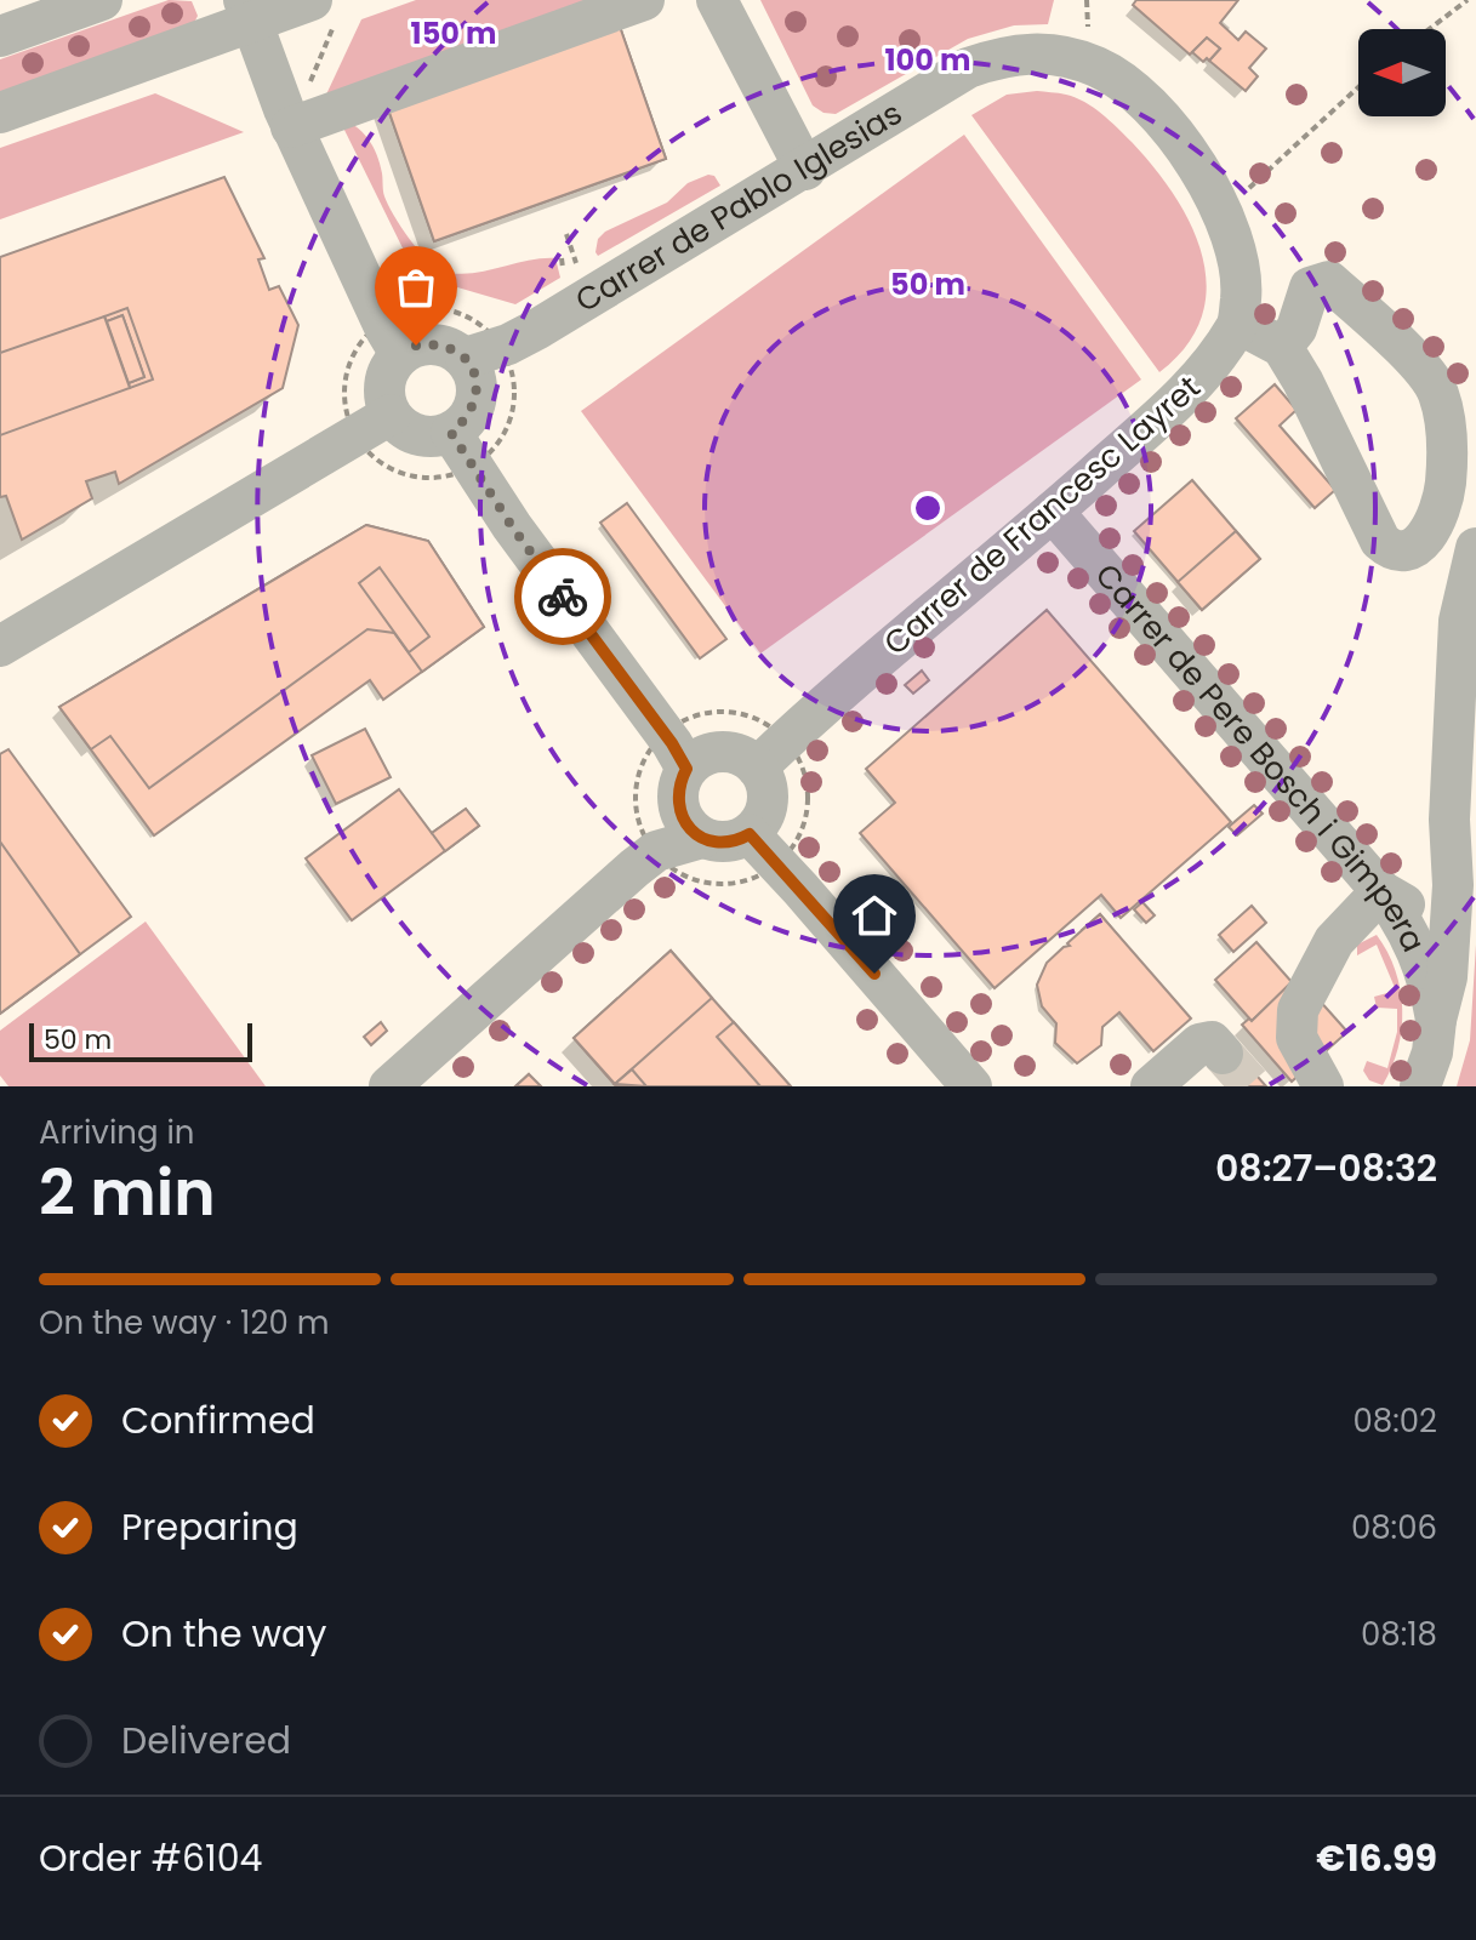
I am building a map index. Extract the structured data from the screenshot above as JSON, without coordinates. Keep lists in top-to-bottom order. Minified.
{"streets":{"street":["Carrer de Pablo Iglesias","Carrer de Francesc Layret","Carrer de Pere Bosch i Gimpera"]},"crossings":[["Carrer de Pablo Iglesias","Carrer de Francesc Layret"],["Carrer de Francesc Layret","Carrer de Pere Bosch i Gimpera"]],"scale_bar":"50 m","north":"left","page":{"scale":"50 m","heading":["2 min","Arriving in","08:27–08:32"],"panel":["Order #6104","€16.99"],"bar":"On the way · 120 m","list":[["Confirmed","08:02"],["Preparing","08:06"],["On the way","08:18"],"Delivered"]},"rings":["150 m","100 m","50 m"]}
